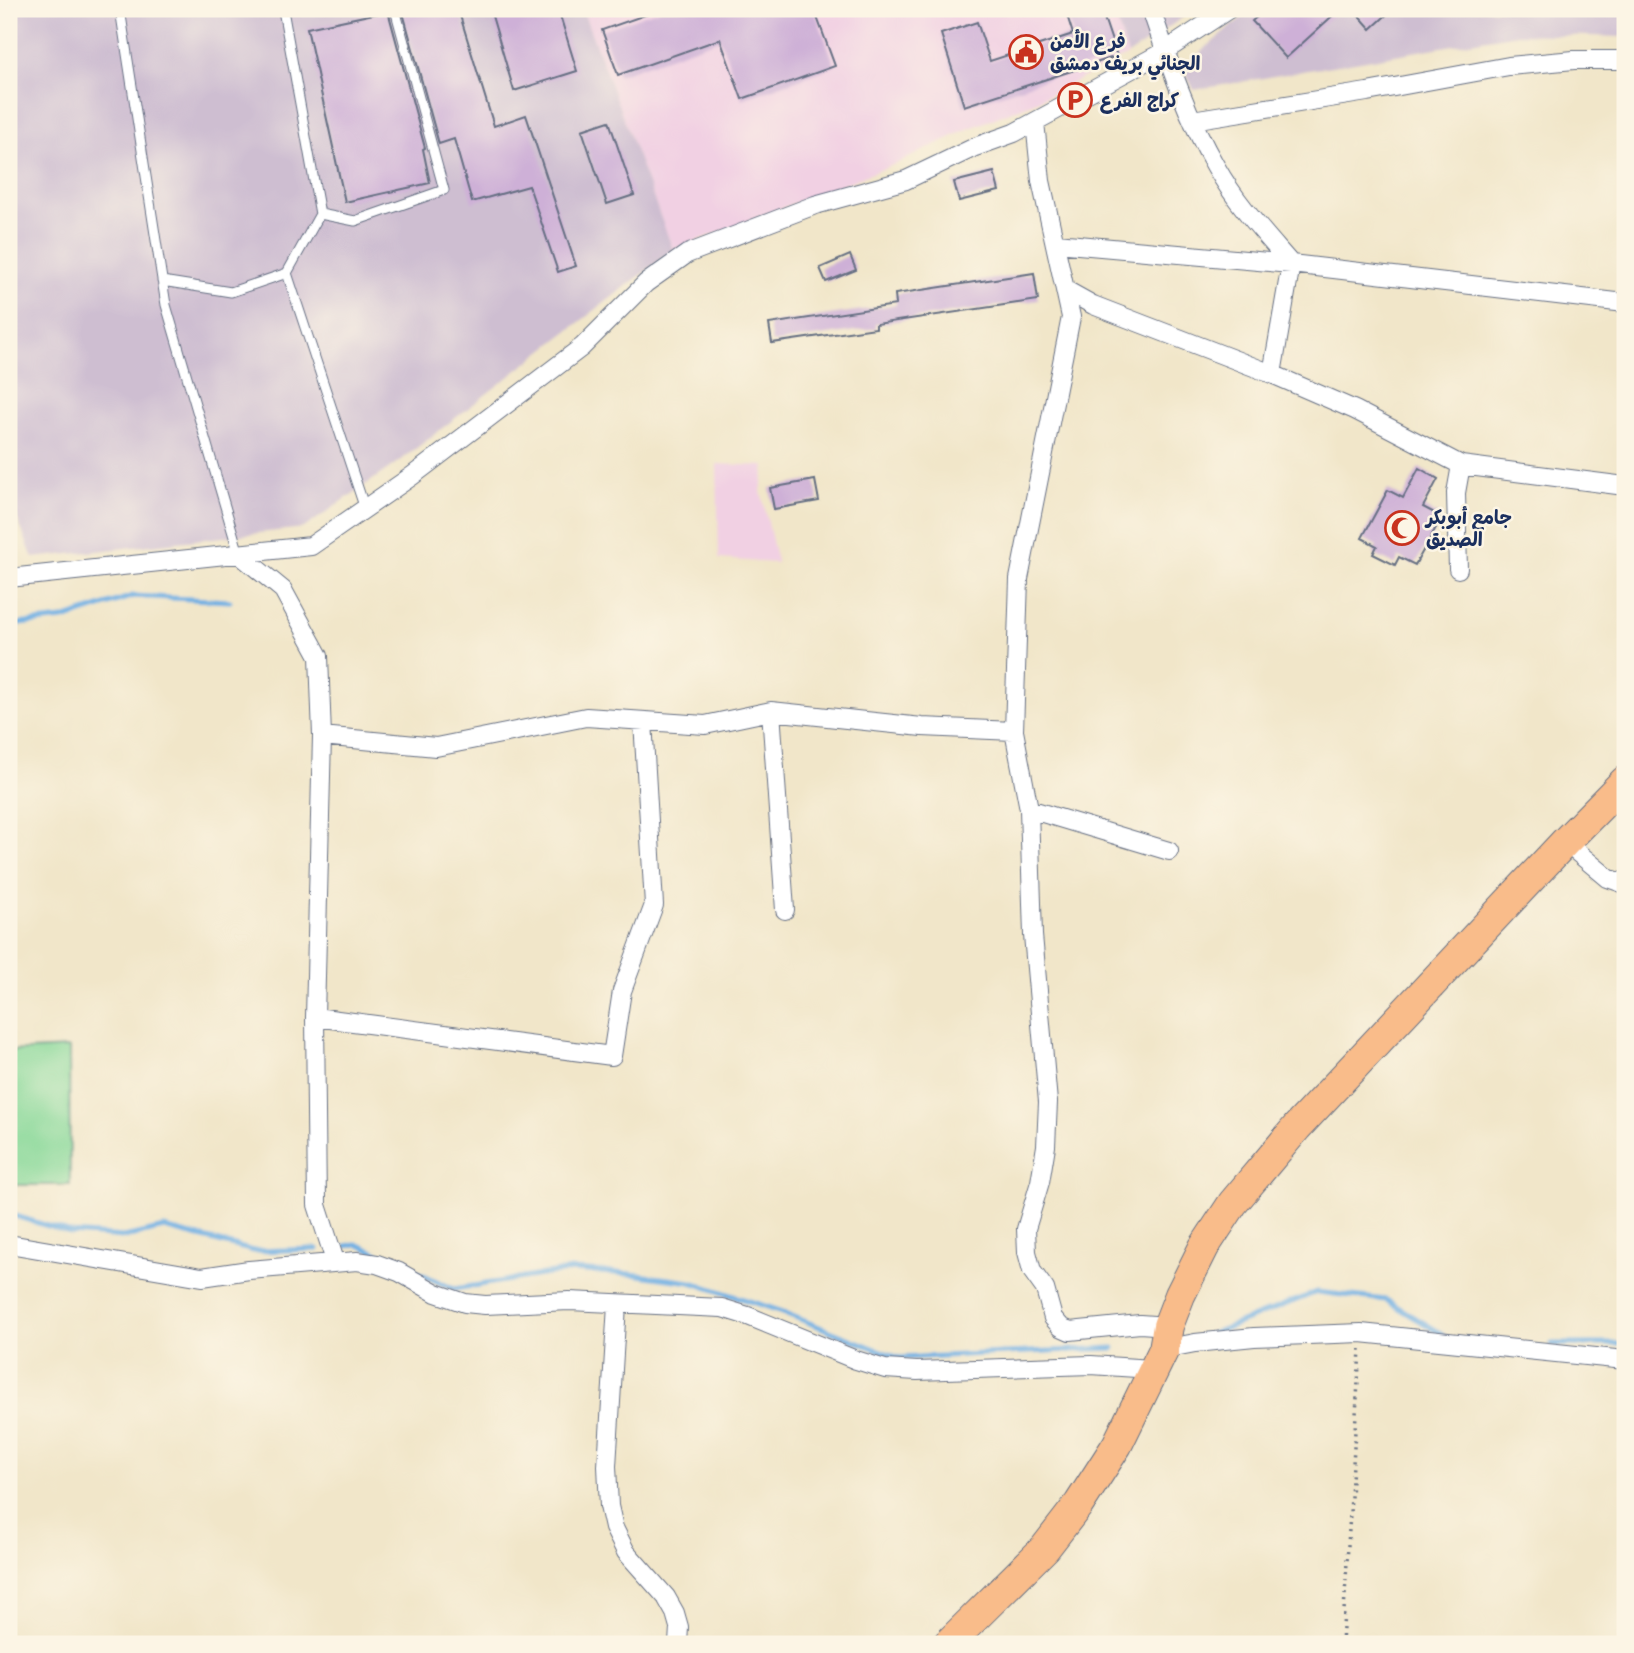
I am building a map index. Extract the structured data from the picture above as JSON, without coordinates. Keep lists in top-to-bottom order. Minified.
{"places":{"public building":["فرع الأمن الجنائي بريف دمشق"],"parking":["كراج الفرع"],"mosque":["جامع أبوبكر الصديق"]}}
